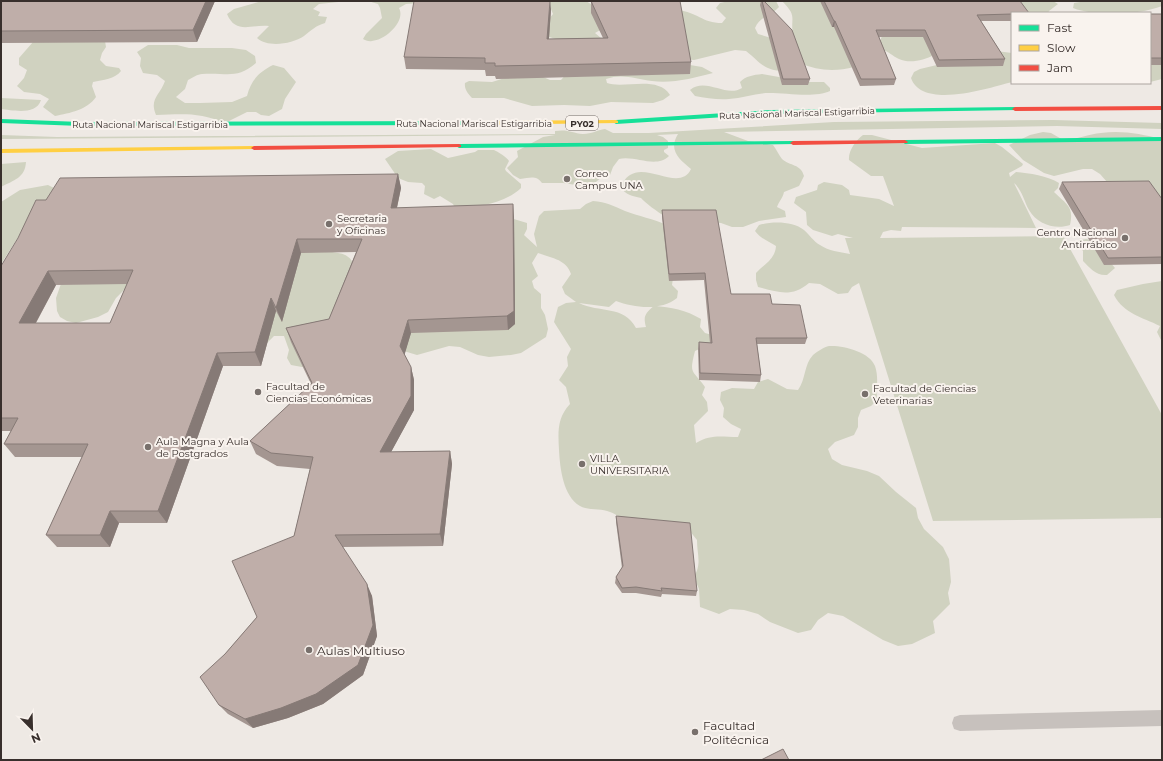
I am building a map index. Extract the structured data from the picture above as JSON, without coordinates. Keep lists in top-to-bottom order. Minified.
{"streets":{"highway":["Ruta Nacional Mariscal Estigarribia","PY02"]},"places":["Correo Campus UNA","Secretaria y Oficinas","Centro Nacional Antirrábico","Facultad de Ciencias Económicas","Facultad de Ciencias Veterinarias","Aula Magna y Aula de Postgrados","VILLA UNIVERSITARIA","Aulas Multiuso","Facultad Politécnica"],"legend":["Fast","Slow","Jam"],"north":"bottom right"}
